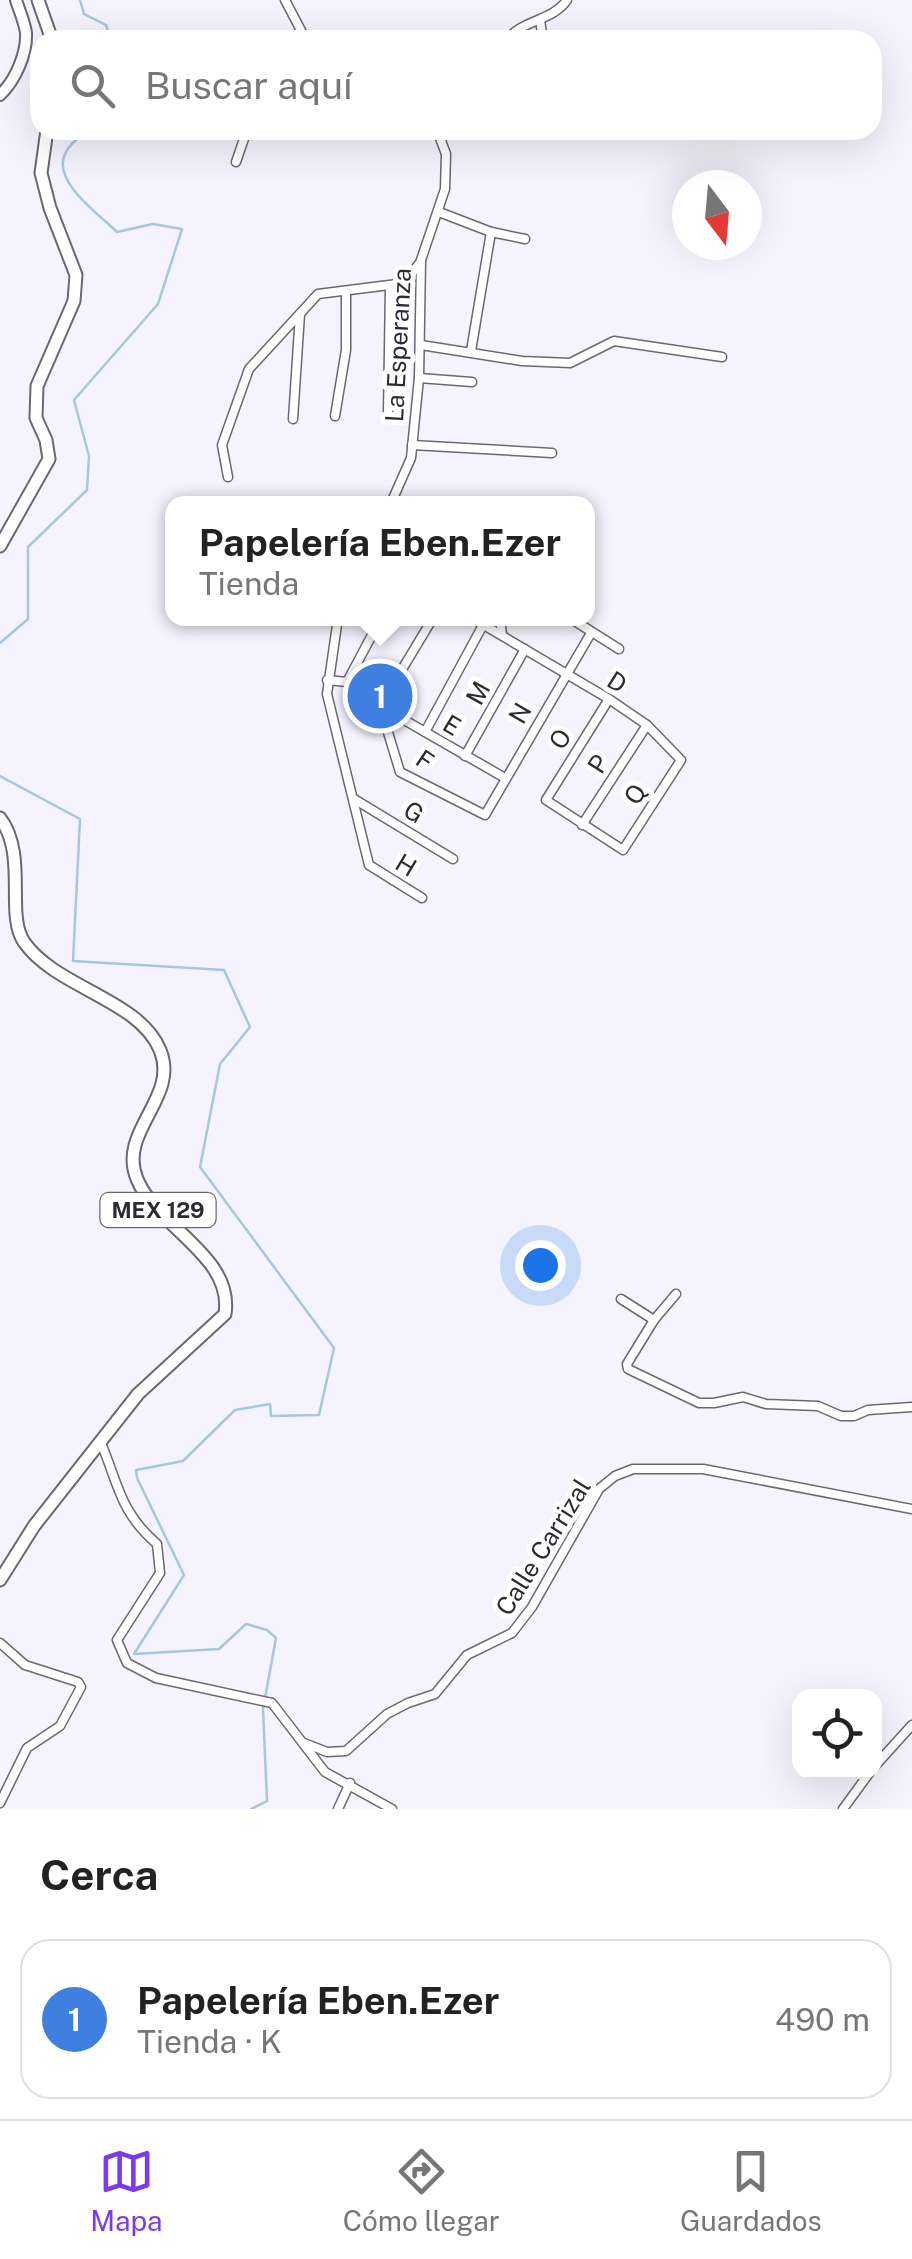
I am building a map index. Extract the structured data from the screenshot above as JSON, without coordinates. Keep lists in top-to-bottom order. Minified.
{"streets":{"main road":["MEX 129"],"street":["La Esperanza","D","M","N","E","O","F","P","Q","G","H","Calle Carrizal"]},"crossings":[["D","M"],["D","N"],["D","O"],["D","P"],["D","Q"],["M","E"],["N","E"],["N","F"],["E","F"],["O","P"],["O","Q"],["P","Q"],["G","H"]],"north":"bottom","page":{"search":"Buscar aquí","popup":["Papelería Eben.Ezer","Tienda"],"pins":"1","heading":"Cerca","list":[{"mark":"1","name":"Papelería Eben.Ezer","note":"Tienda · K","value":"490 m"}],"nav":["Mapa","Cómo llegar","Guardados"]}}
